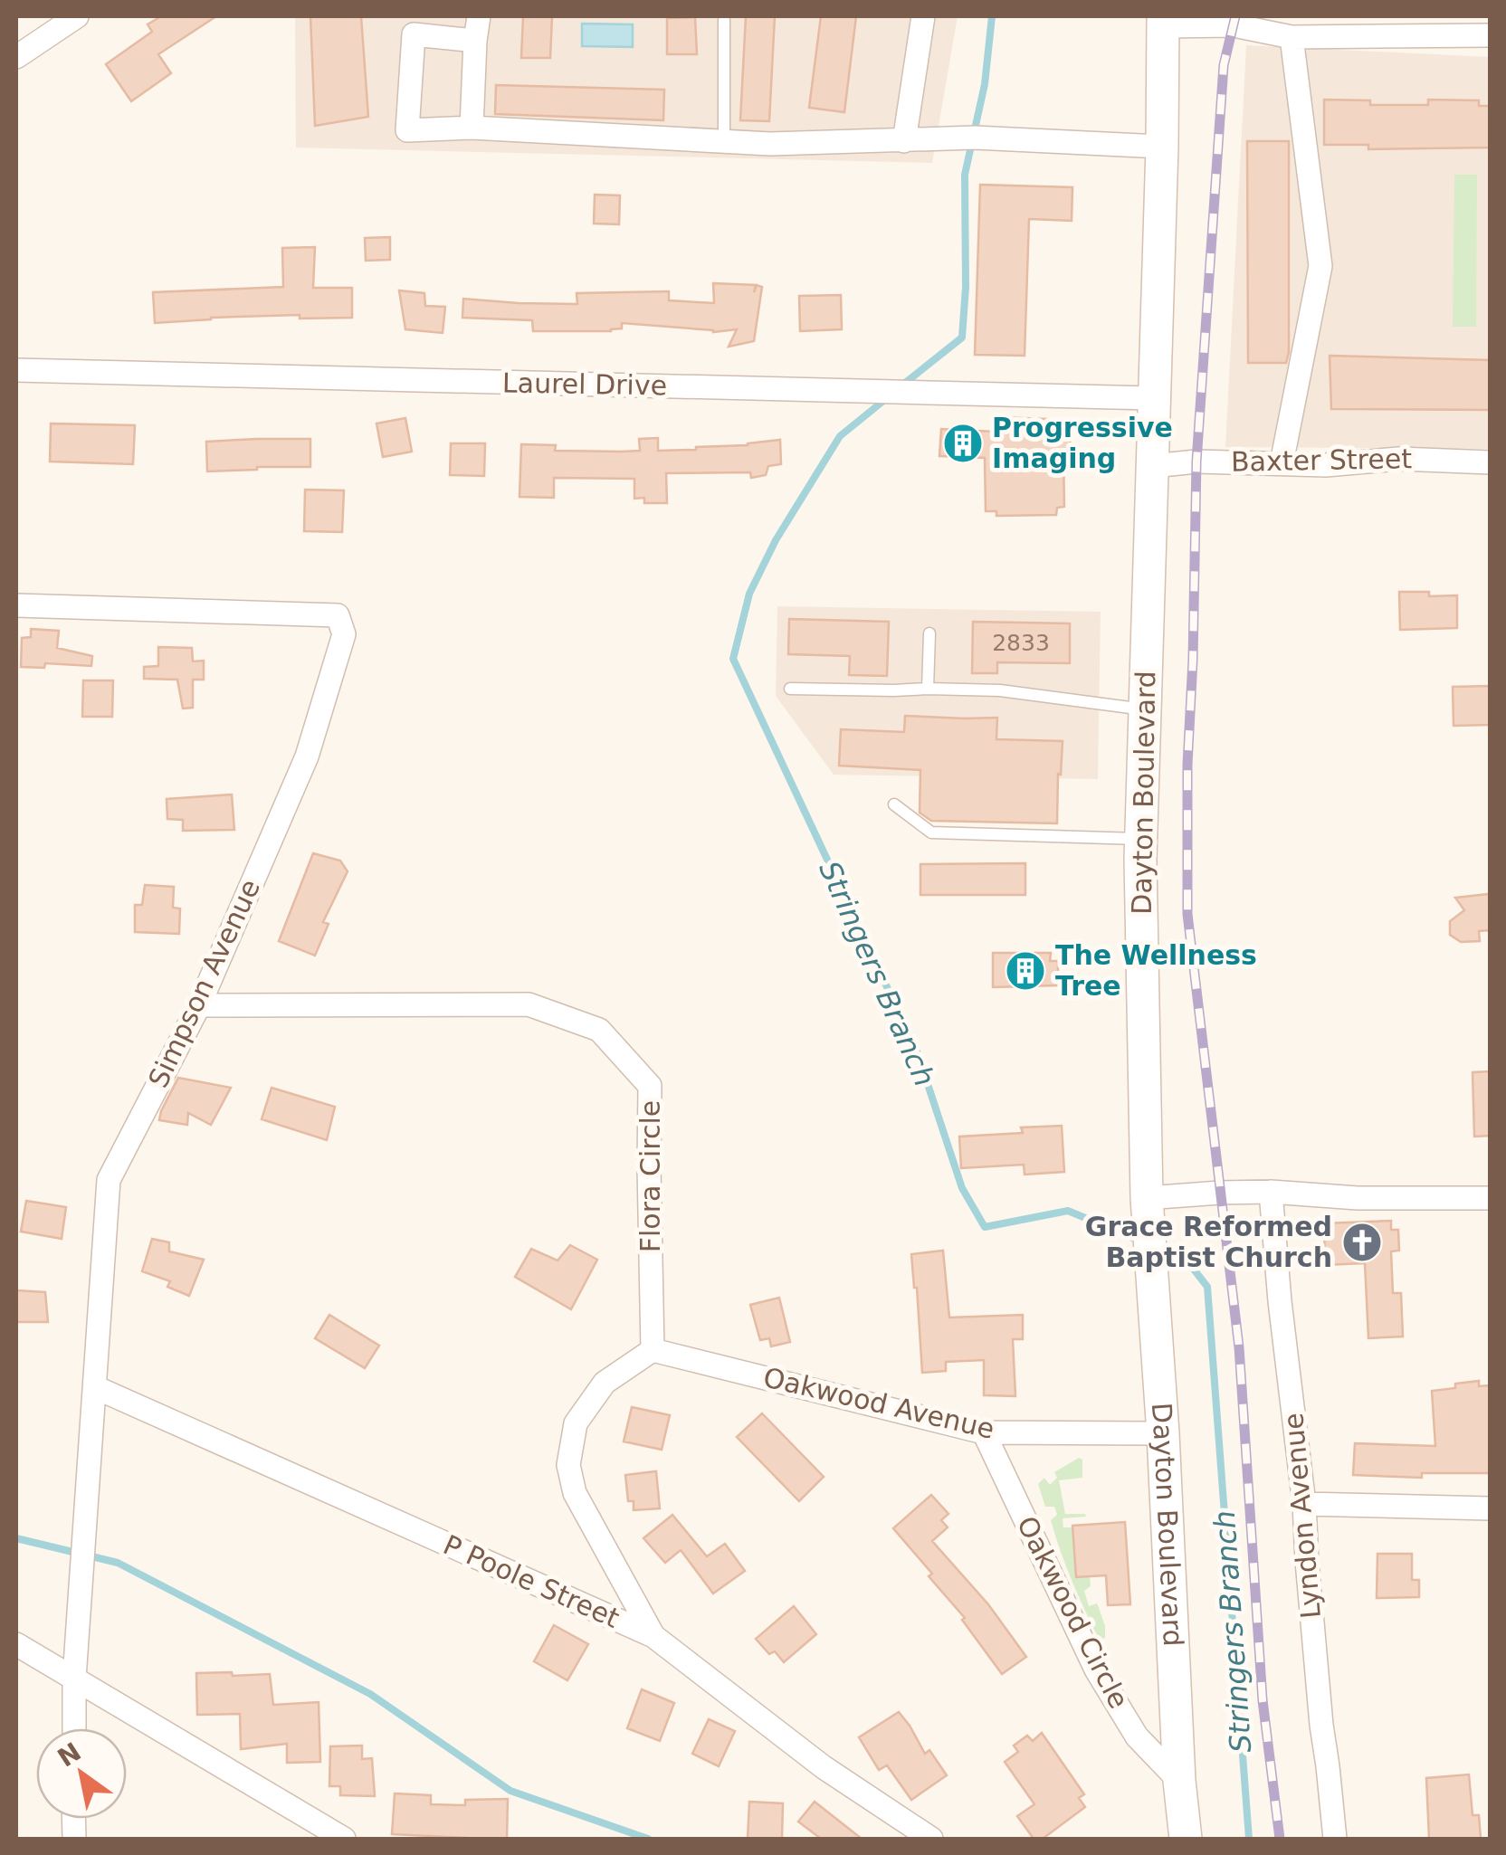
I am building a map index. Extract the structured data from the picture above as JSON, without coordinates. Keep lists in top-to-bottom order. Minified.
{"streets":{"main road":["Dayton Boulevard"],"street":["Laurel Drive","Baxter Street","Simpson Avenue","Flora Circle","Oakwood Avenue","Lyndon Avenue","P Poole Street","Oakwood Circle"]},"crossings":[["Laurel Drive","Dayton Boulevard"],["Baxter Street","Dayton Boulevard"],["Dayton Boulevard","Oakwood Avenue"],["Dayton Boulevard","Oakwood Circle"],["Simpson Avenue","Flora Circle"],["Simpson Avenue","P Poole Street"],["Flora Circle","Oakwood Avenue"],["Oakwood Avenue","Oakwood Circle"]],"water":["Stringers Branch"],"places":{"building":["Progressive Imaging","The Wellness Tree"],"church":["Grace Reformed Baptist Church"]},"house_numbers":["2833"],"north":"top left"}
